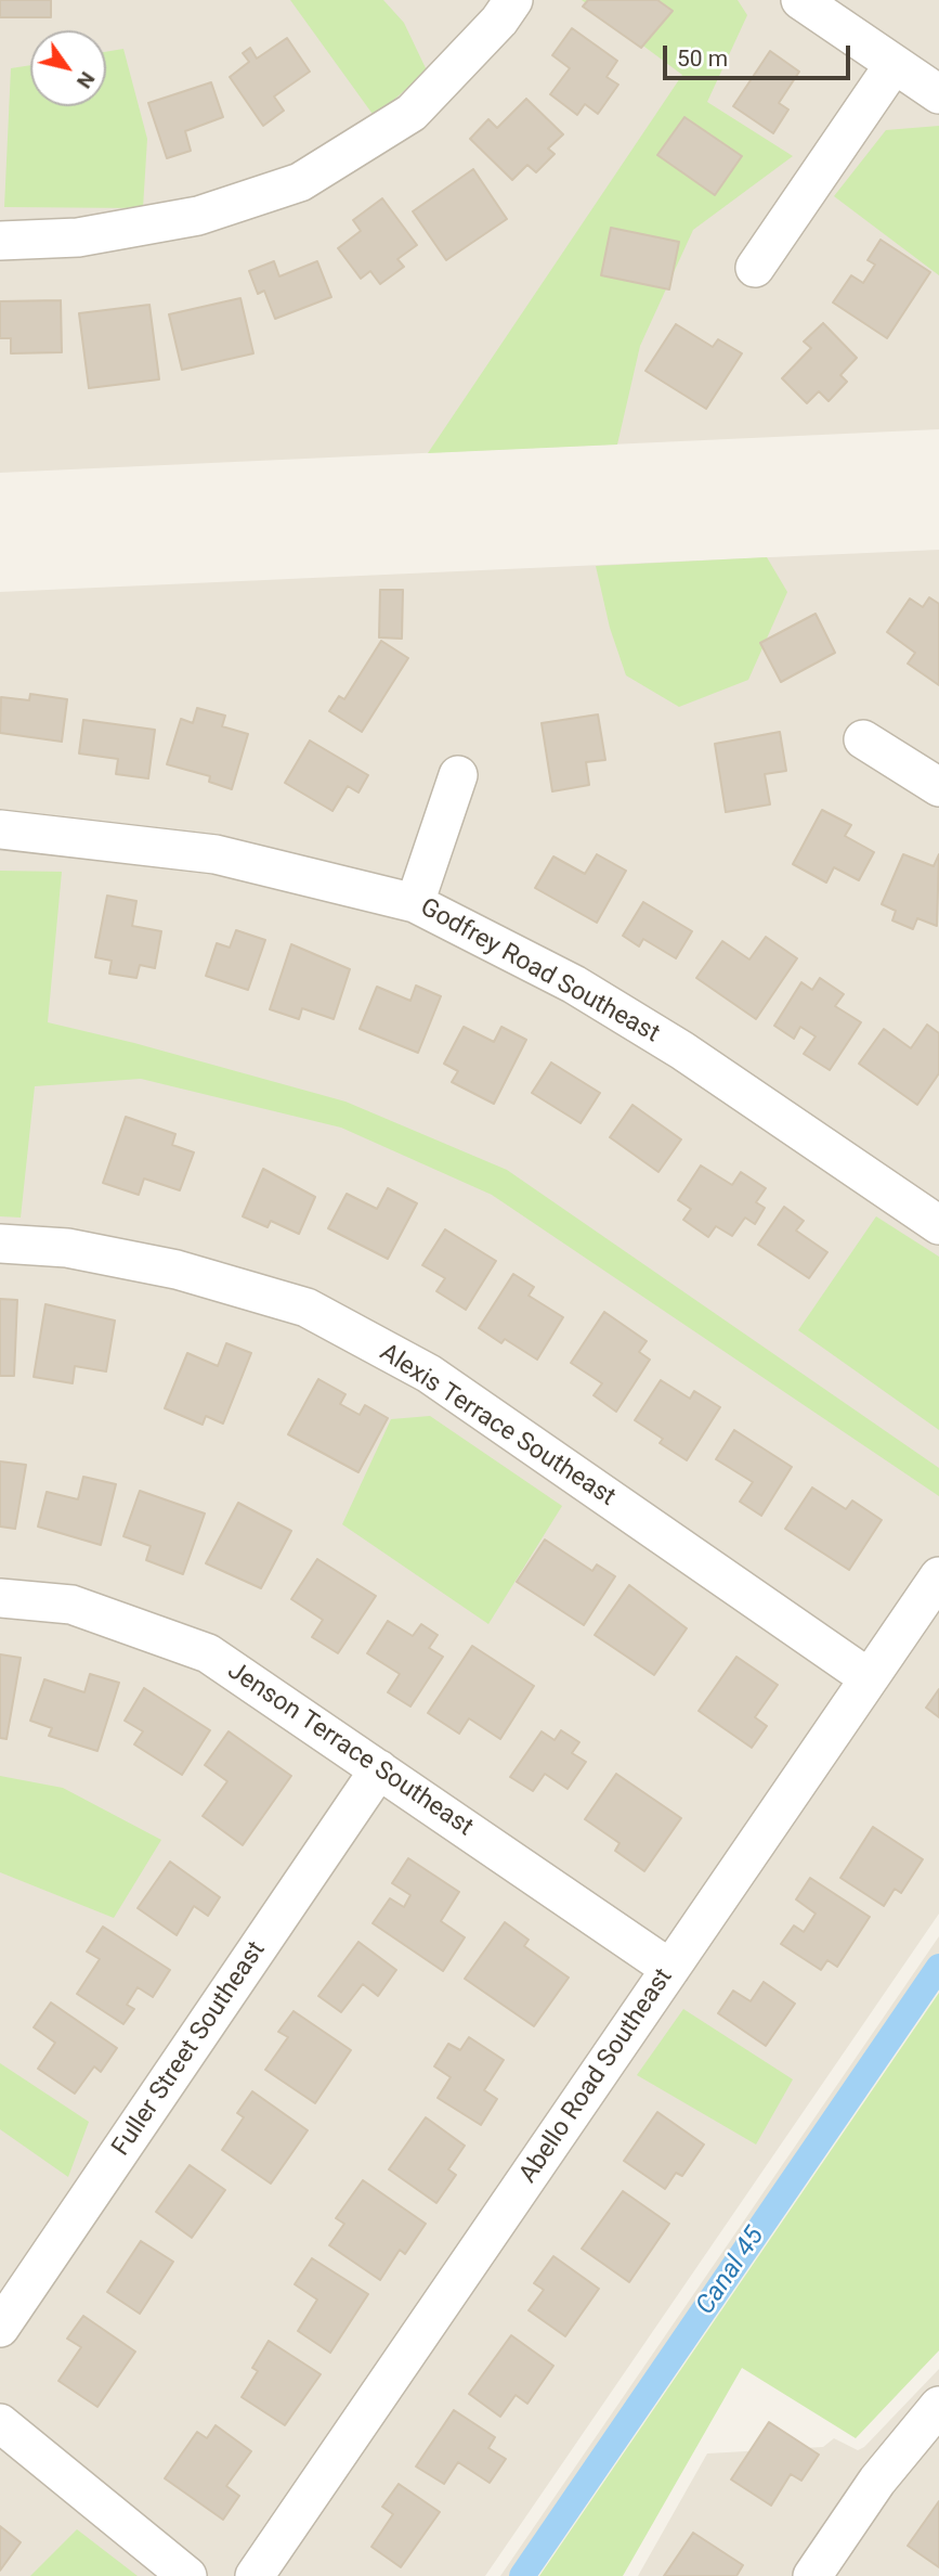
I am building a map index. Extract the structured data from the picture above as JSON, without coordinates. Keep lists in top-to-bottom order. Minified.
{"streets":{"street":["Godfrey Road Southeast","Alexis Terrace Southeast","Jenson Terrace Southeast","Fuller Street Southeast","Abello Road Southeast"]},"crossings":[["Alexis Terrace Southeast","Abello Road Southeast"],["Jenson Terrace Southeast","Fuller Street Southeast"],["Jenson Terrace Southeast","Abello Road Southeast"]],"water":["Canal 45"],"scale_bar":"50 m","north":"bottom right"}
